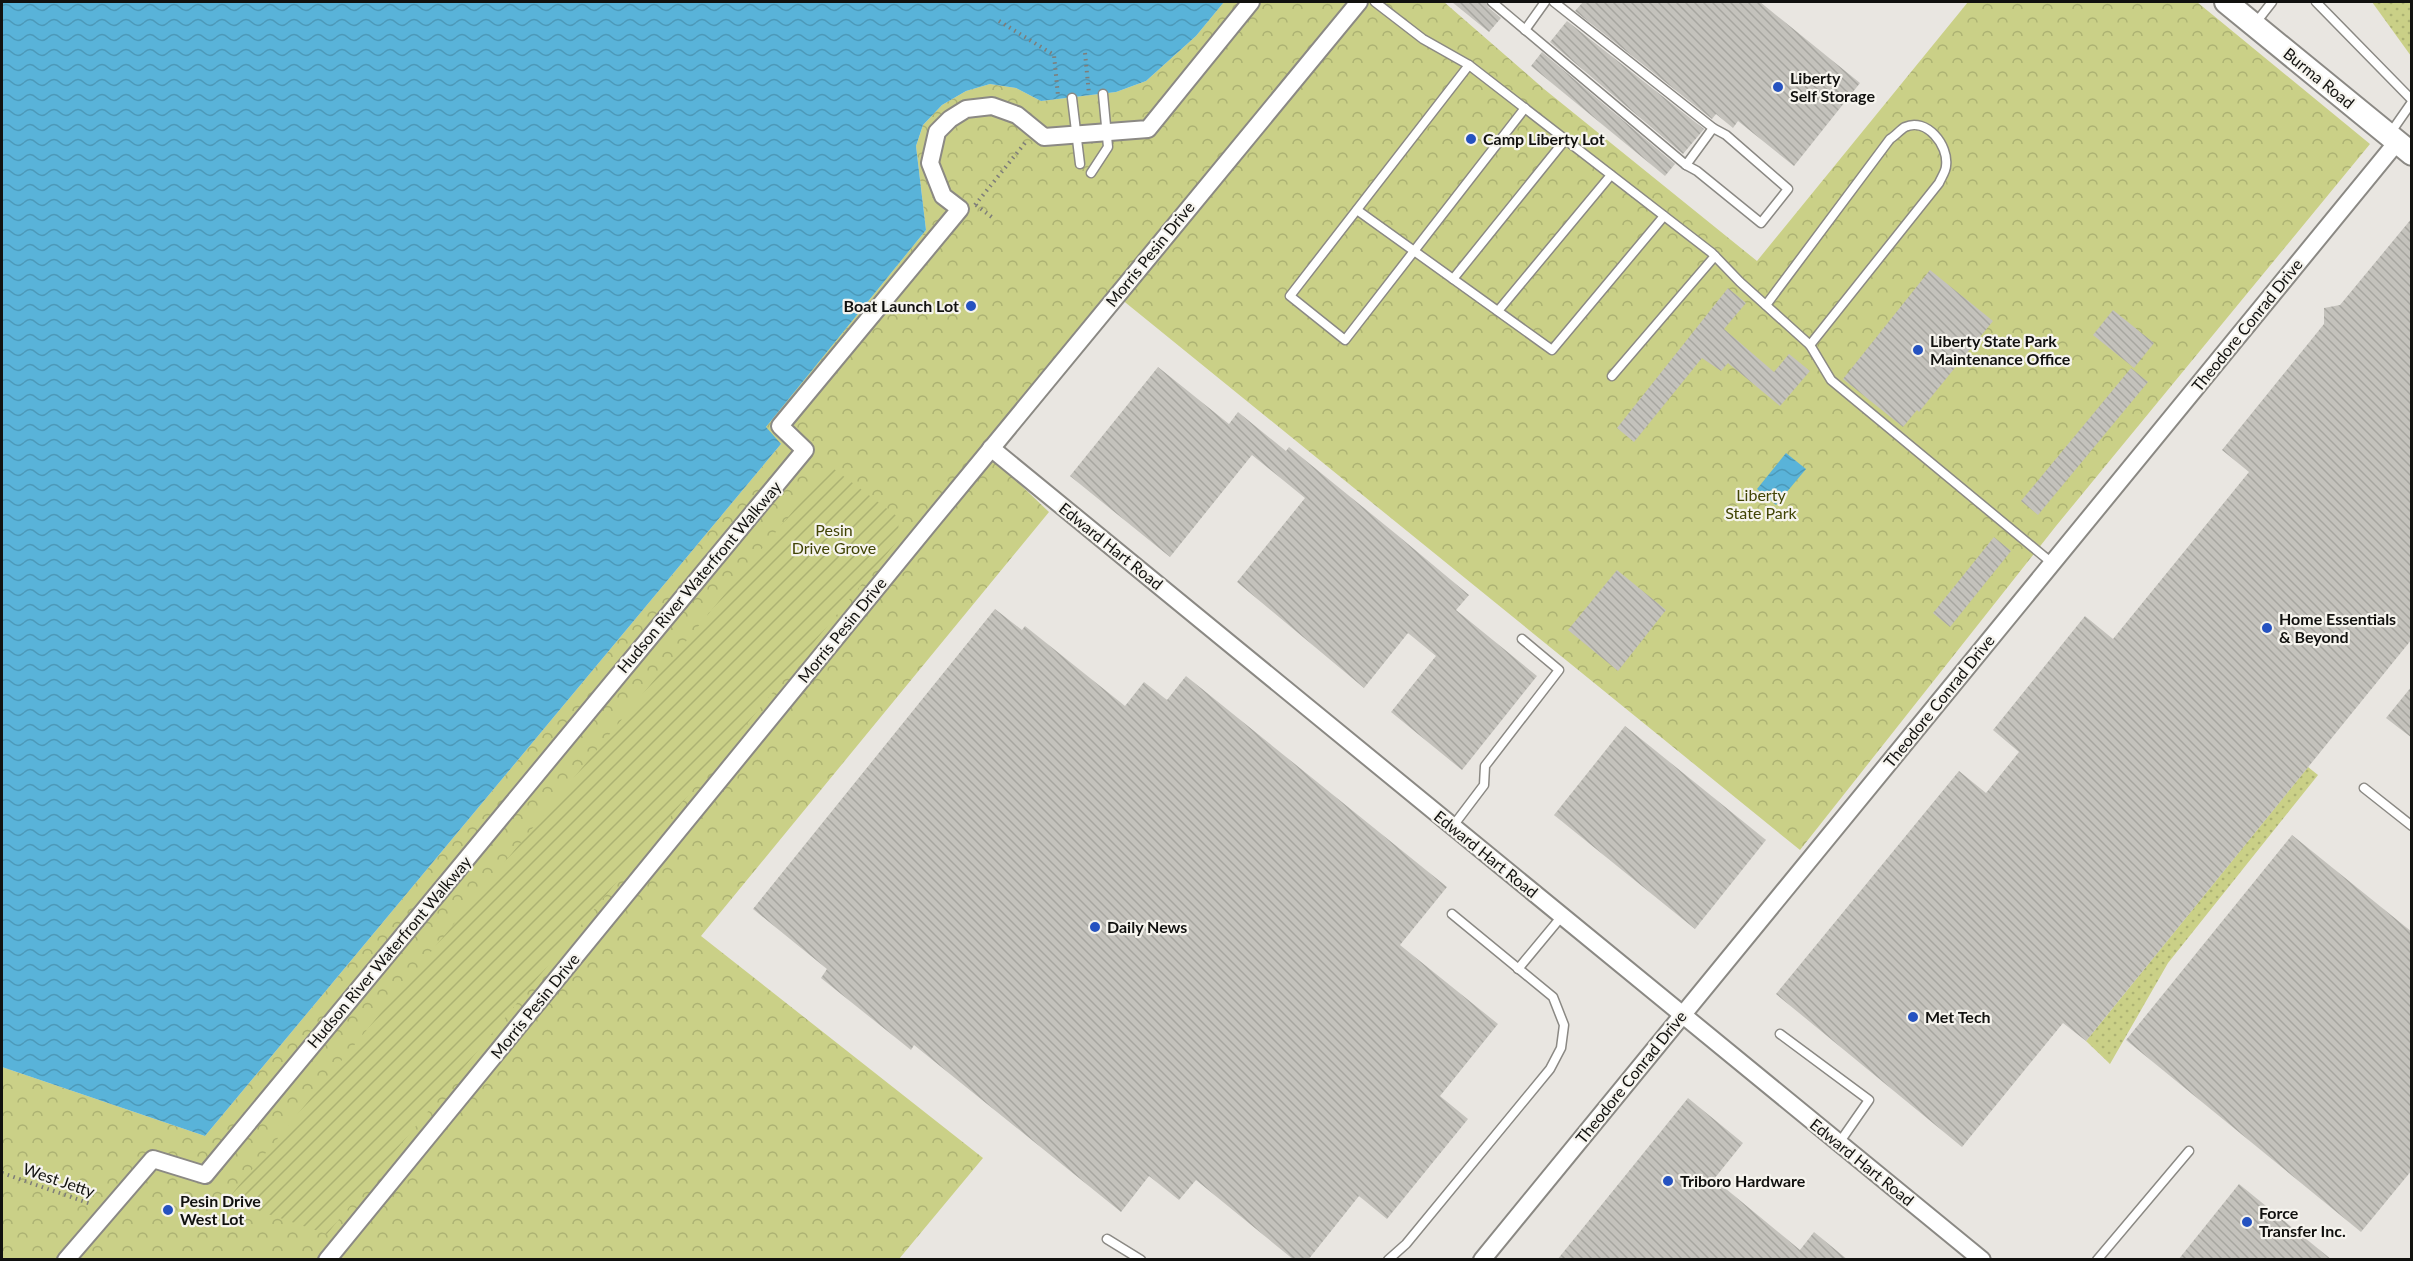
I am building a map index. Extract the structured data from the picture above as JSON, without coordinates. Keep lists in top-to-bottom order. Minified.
{"streets":{"street":["Burma Road","Morris Pesin Drive","Theodore Conrad Drive","Edward Hart Road","Hudson River Waterfront Walkway"],"path":["West Jetty"]},"crossings":[["Burma Road","Theodore Conrad Drive"],["Morris Pesin Drive","Edward Hart Road"],["Theodore Conrad Drive","Edward Hart Road"],["Hudson River Waterfront Walkway","West Jetty"]],"parks":["Liberty State Park","Pesin Drive Grove"],"places":["Liberty Self Storage","Camp Liberty Lot","Boat Launch Lot","Liberty State Park Maintenance Office","Home Essentials & Beyond","Daily News","Met Tech","Triboro Hardware","Pesin Drive West Lot","Force Transfer Inc."]}
